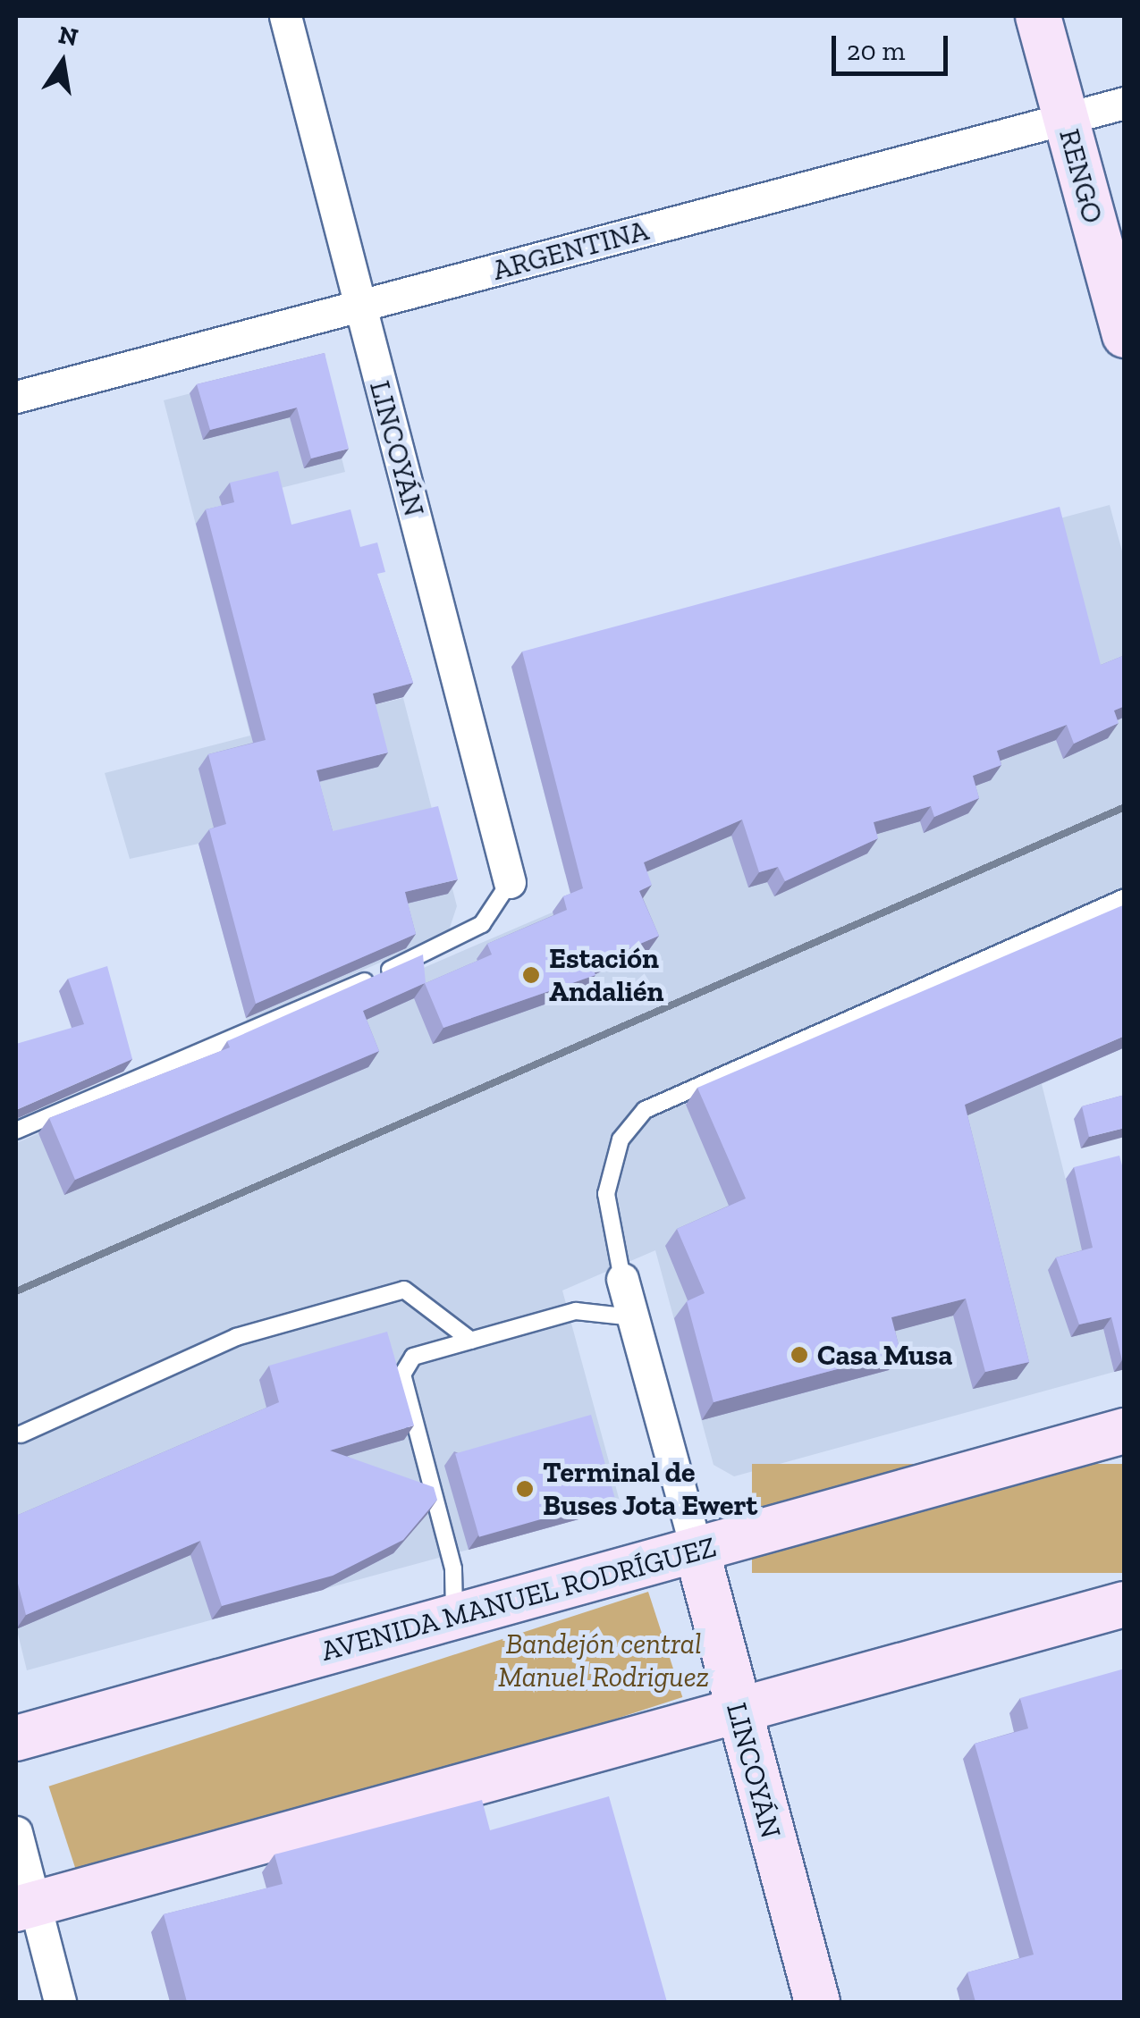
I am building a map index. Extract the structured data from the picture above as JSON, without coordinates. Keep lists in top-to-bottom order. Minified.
{"streets":{"main road":["RENGO","LINCOYÁN","AVENIDA MANUEL RODRÍGUEZ"],"street":["ARGENTINA"]},"crossings":[["RENGO","ARGENTINA"],["ARGENTINA","LINCOYÁN"],["LINCOYÁN","AVENIDA MANUEL RODRÍGUEZ"]],"parks":["Bandejón central Manuel Rodriguez"],"places":["Estación Andalién","Casa Musa","Terminal de Buses Jota Ewert"],"scale_bar":"20 m","north":"top"}
